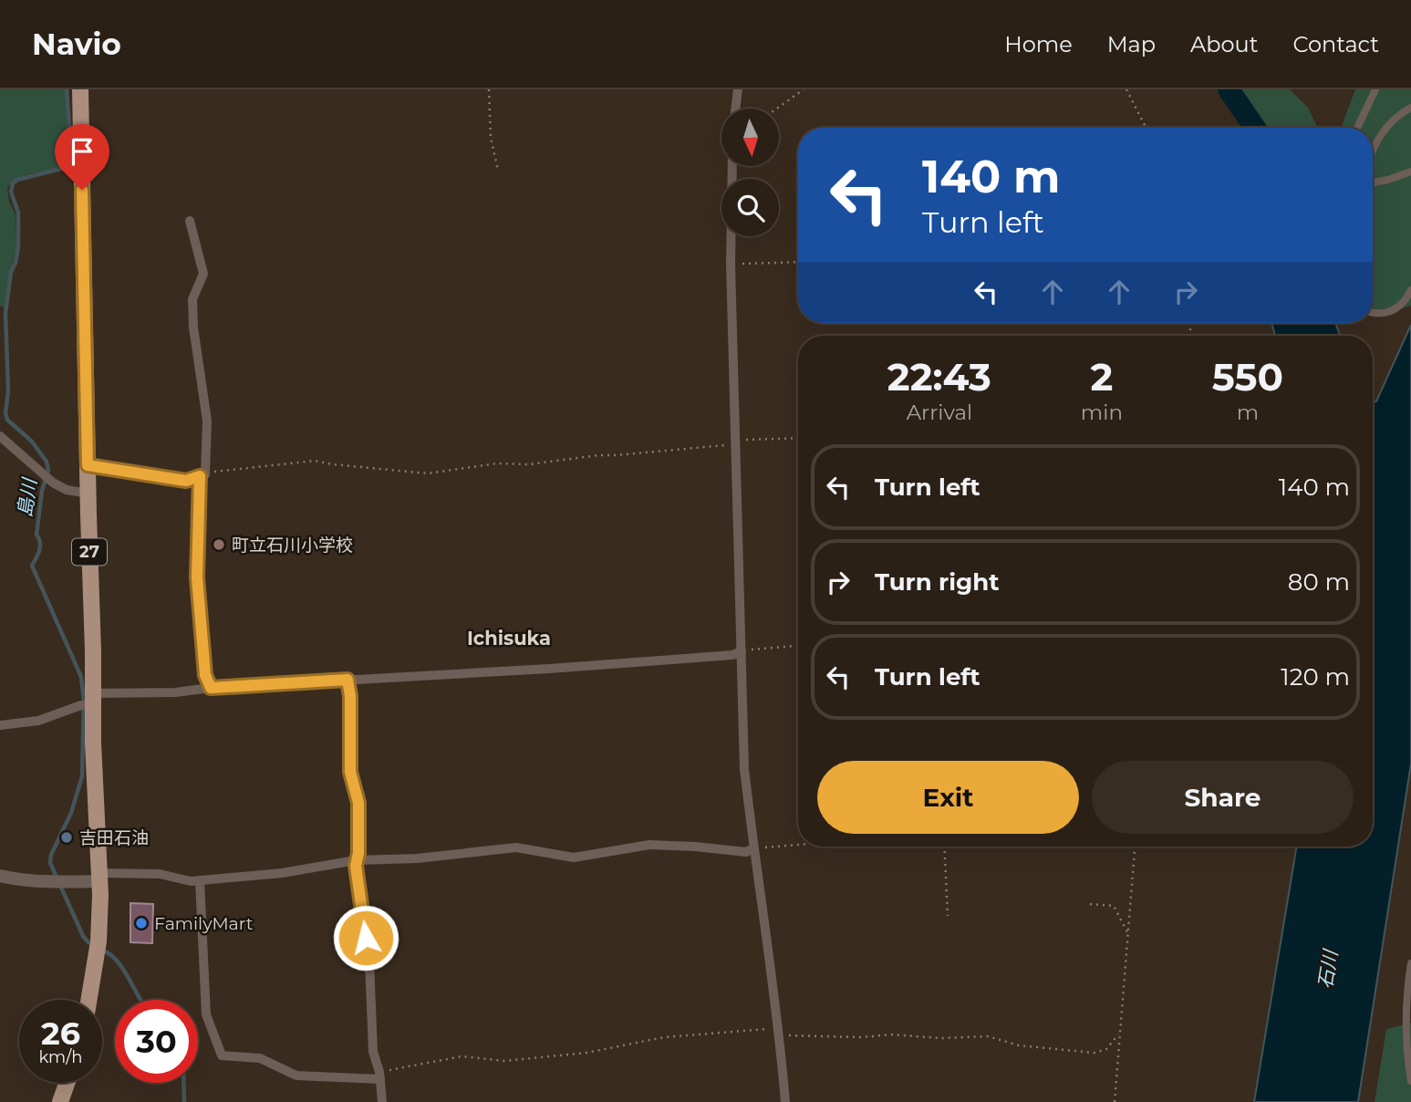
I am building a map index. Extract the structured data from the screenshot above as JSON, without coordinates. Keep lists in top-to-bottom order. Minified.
{"streets":{"main road":["27"]},"districts":["Ichisuka"],"water":["島川","石川"],"places":["町立石川小学校","吉田石油","FamilyMart"],"north":"bottom","page":{"header":"Navio","nav":["Home","Map","About","Contact"],"turn":["140 m","Turn left"],"eta":["22:43","Arrival","2","min","550","m"],"list":[{"name":"Turn left","value":"140 m"},{"name":"Turn right","value":"80 m"},{"name":"Turn left","value":"120 m"}],"buttons":["Exit","Share"],"speed":"26 km/h","limit":"30"}}
